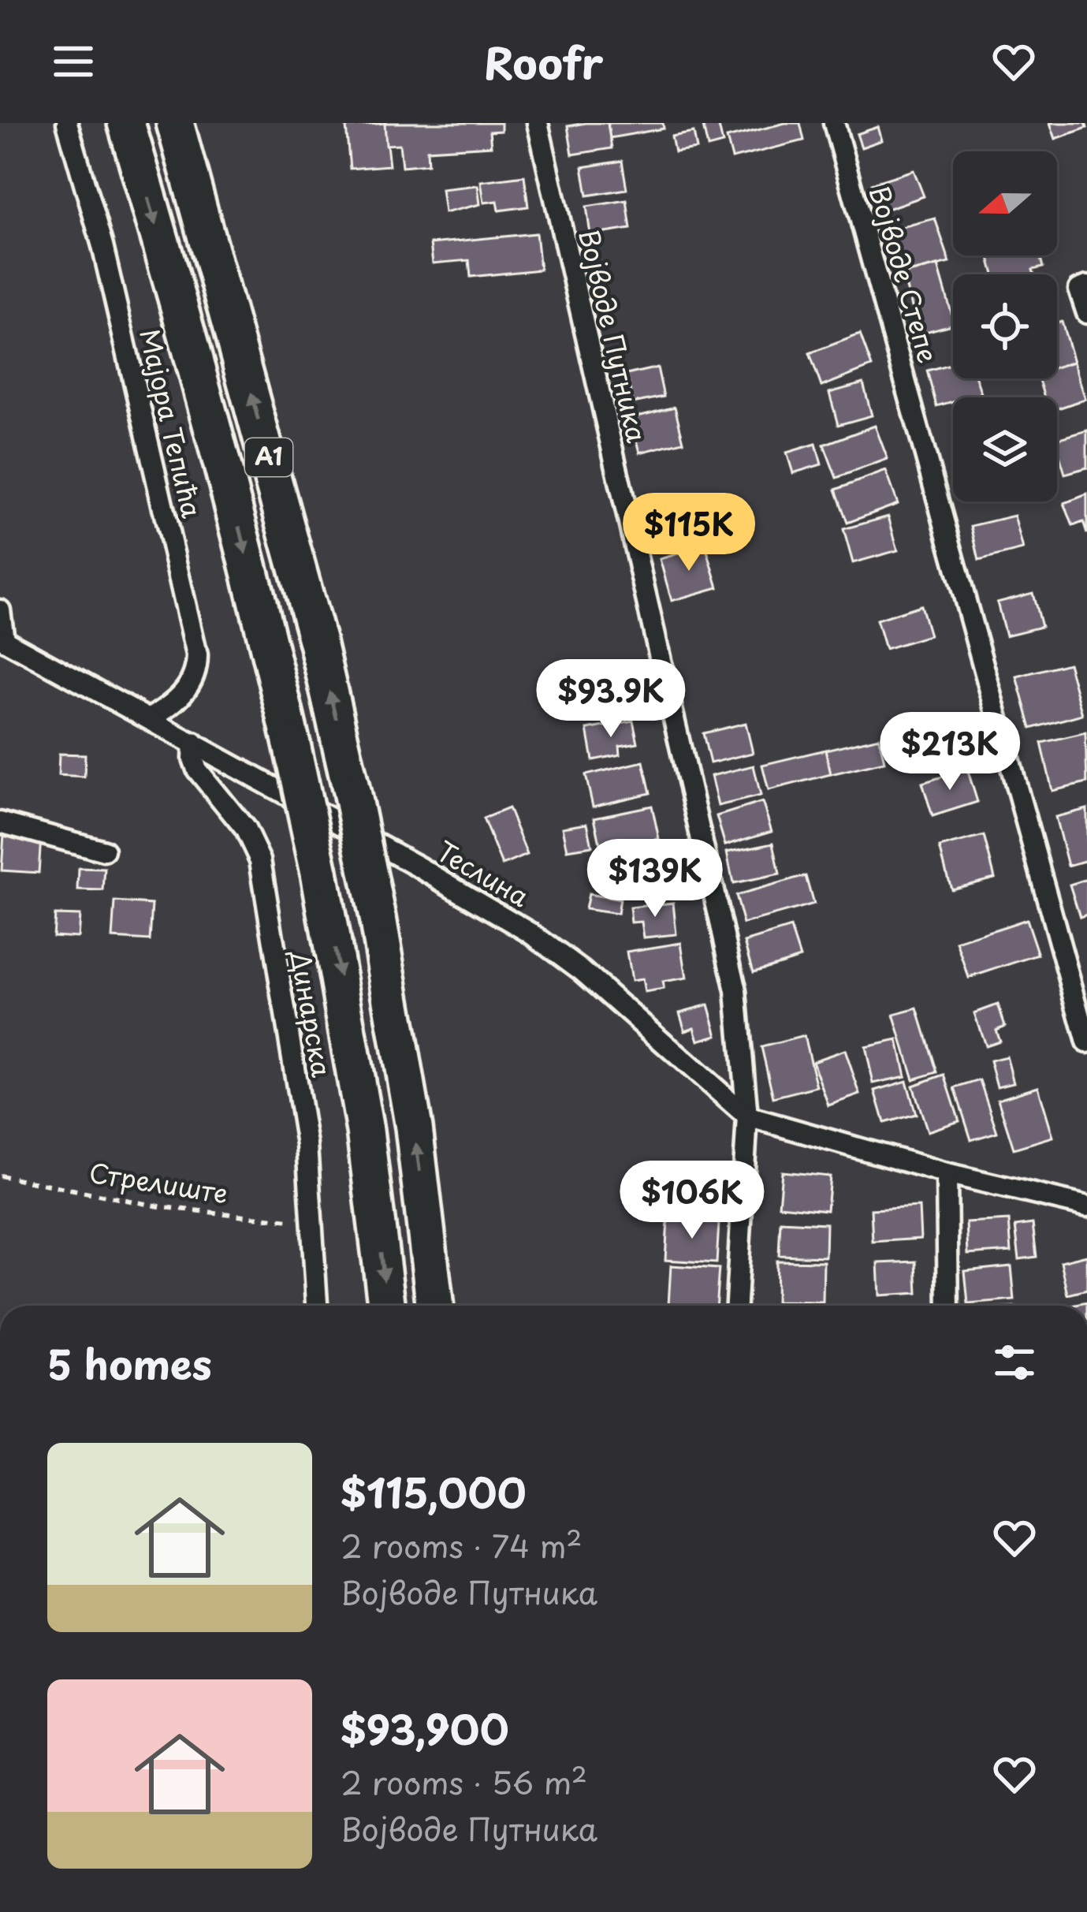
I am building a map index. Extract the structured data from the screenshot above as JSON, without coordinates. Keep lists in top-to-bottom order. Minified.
{"streets":{"highway":["A1"],"street":["Војводе Степе","Војводе Путника","Мајора Тепића","Теслина","Динарска"],"path":["Стрелиште"]},"crossings":[["Војводе Путника","Теслина"],["Мајора Тепића","Теслина"],["Теслина","Динарска"],["Динарска","Стрелиште"]],"north":"left","page":{"header":"Roofr","price":["$115K","$93.9K","$213K","$139K","$106K"],"heading":"5 homes","list":[{"name":"$115,000","note":"2 rooms · 74 m² · Војводе Путника"},{"name":"$93,900","note":"2 rooms · 56 m² · Војводе Путника"}]}}
